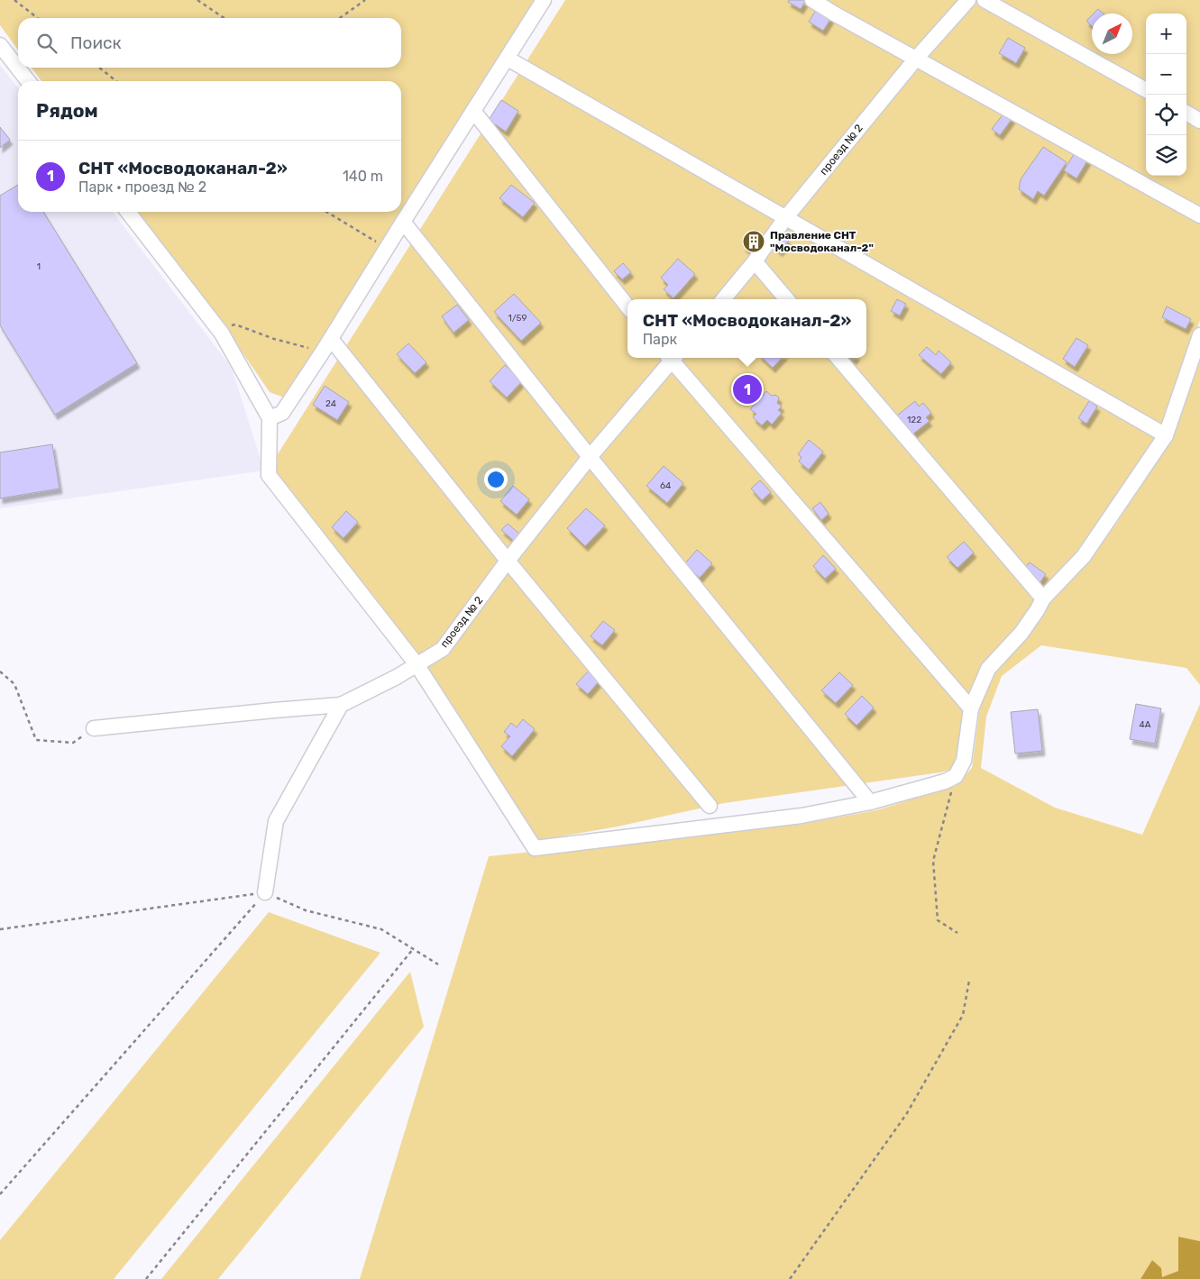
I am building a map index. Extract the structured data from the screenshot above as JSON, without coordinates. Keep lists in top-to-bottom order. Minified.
{"streets":{"street":["проезд № 2"]},"places":{"building":["Правление СНТ \"Мосводоканал-2\""]},"house_numbers":["1","1/59","24","122","64","4А"],"north":"top right","page":{"map_buttons":["+","−"],"search":"Поиск","heading":"Рядом","list":[{"mark":"1","name":"СНТ «Мосводоканал-2»","note":"Парк · проезд № 2","value":"140 m"}],"popup":["СНТ «Мосводоканал-2»","Парк"],"pins":"1"}}
